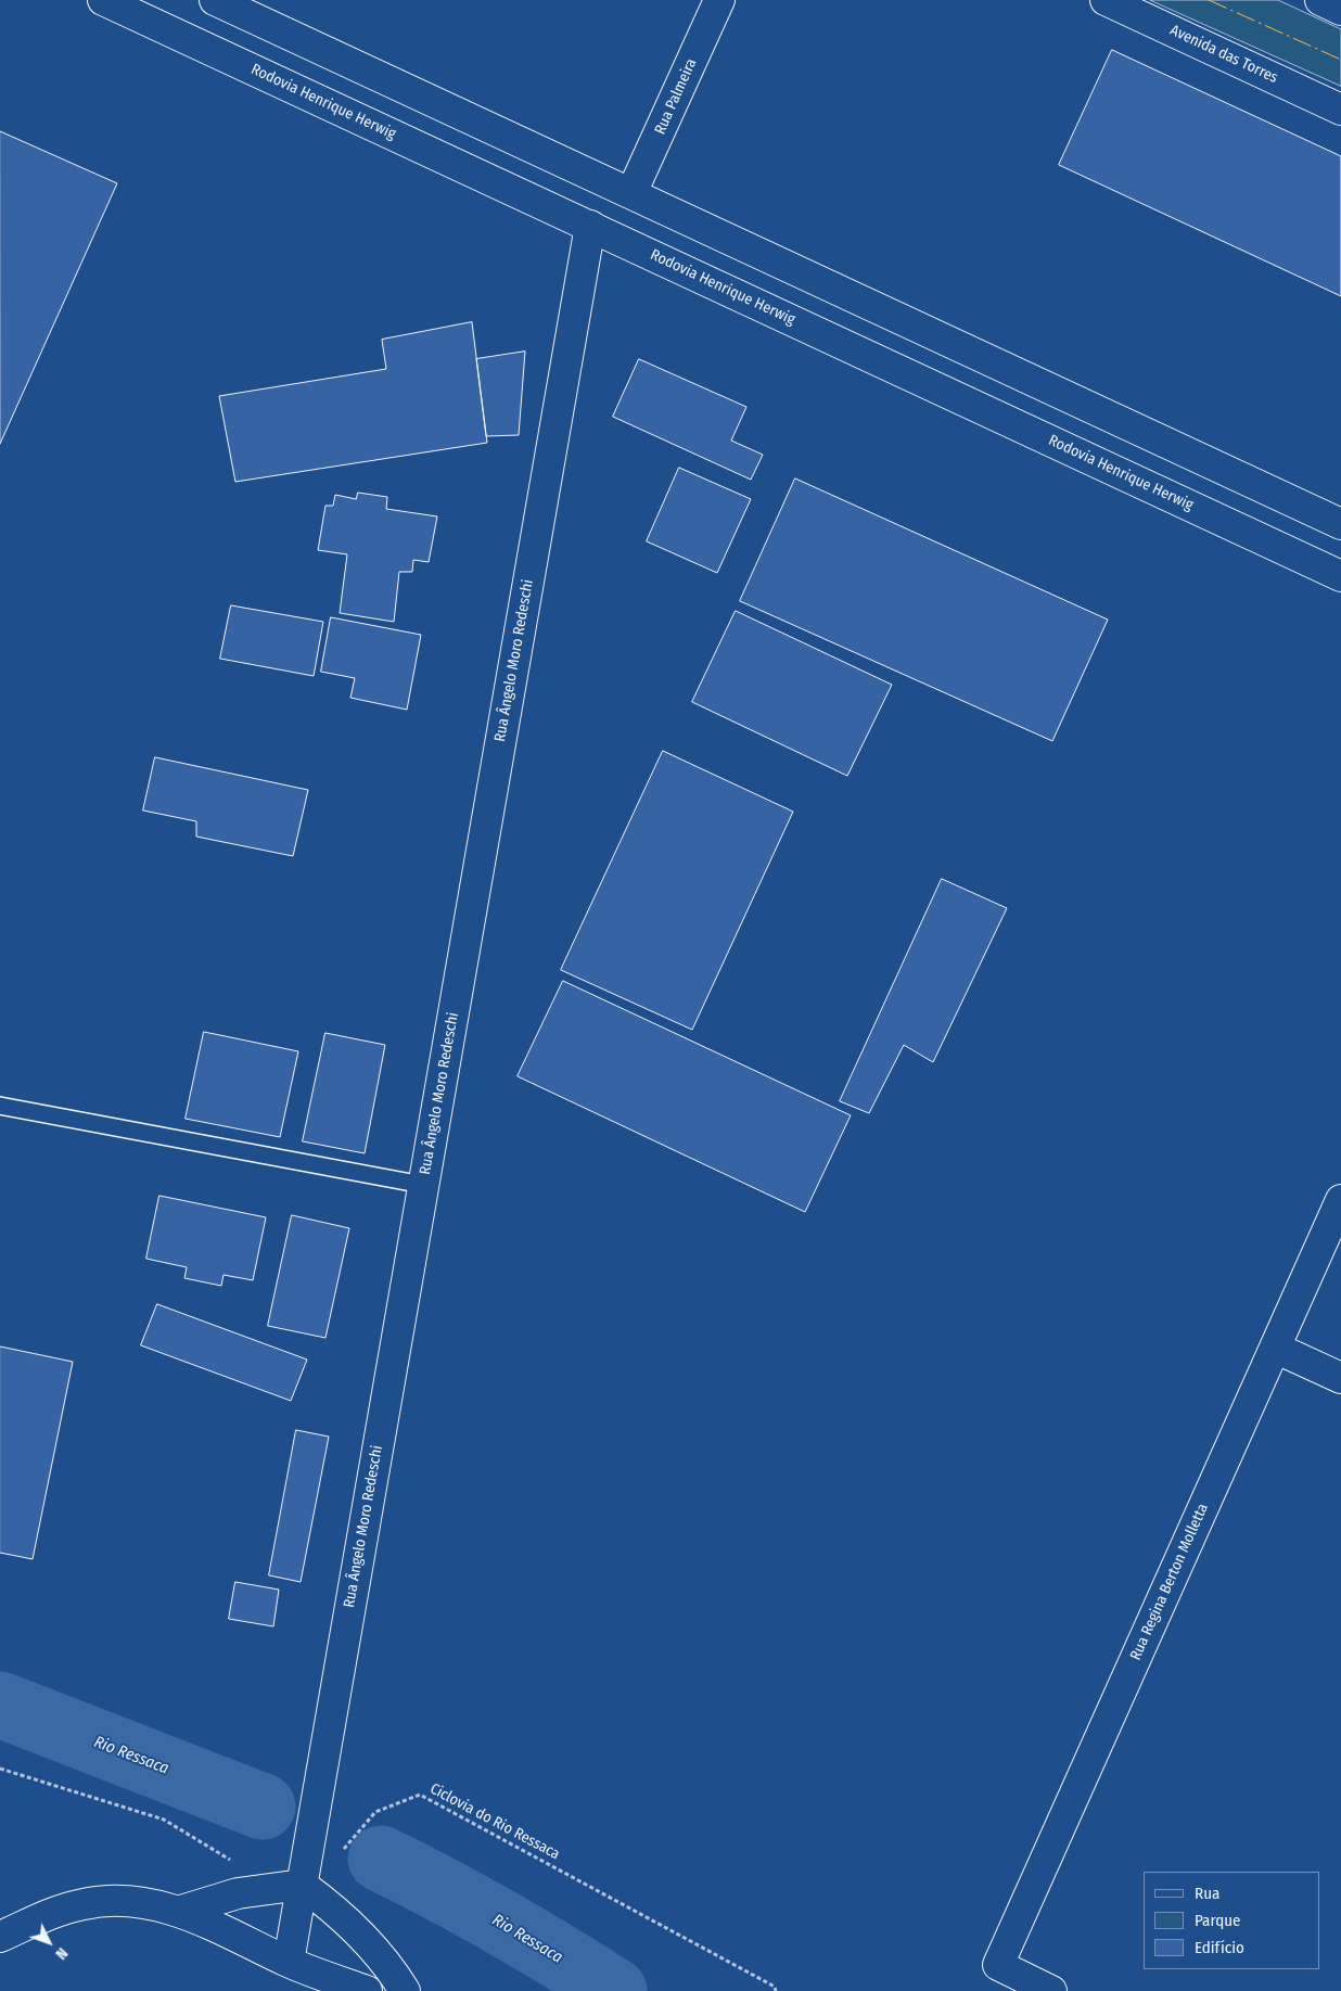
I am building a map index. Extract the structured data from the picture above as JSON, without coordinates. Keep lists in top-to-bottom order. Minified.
{"streets":{"main road":["Avenida das Torres","Rua Palmeira","Rodovia Henrique Herwig","Rua Ângelo Moro Redeschi","Rua Regina Berton Molletta"],"path":["Ciclovia do Rio Ressaca"]},"crossings":[["Rodovia Henrique Herwig","Rua Ângelo Moro Redeschi"]],"water":["Rio Ressaca"],"legend":["Rua","Parque","Edifício"],"north":"bottom right"}
